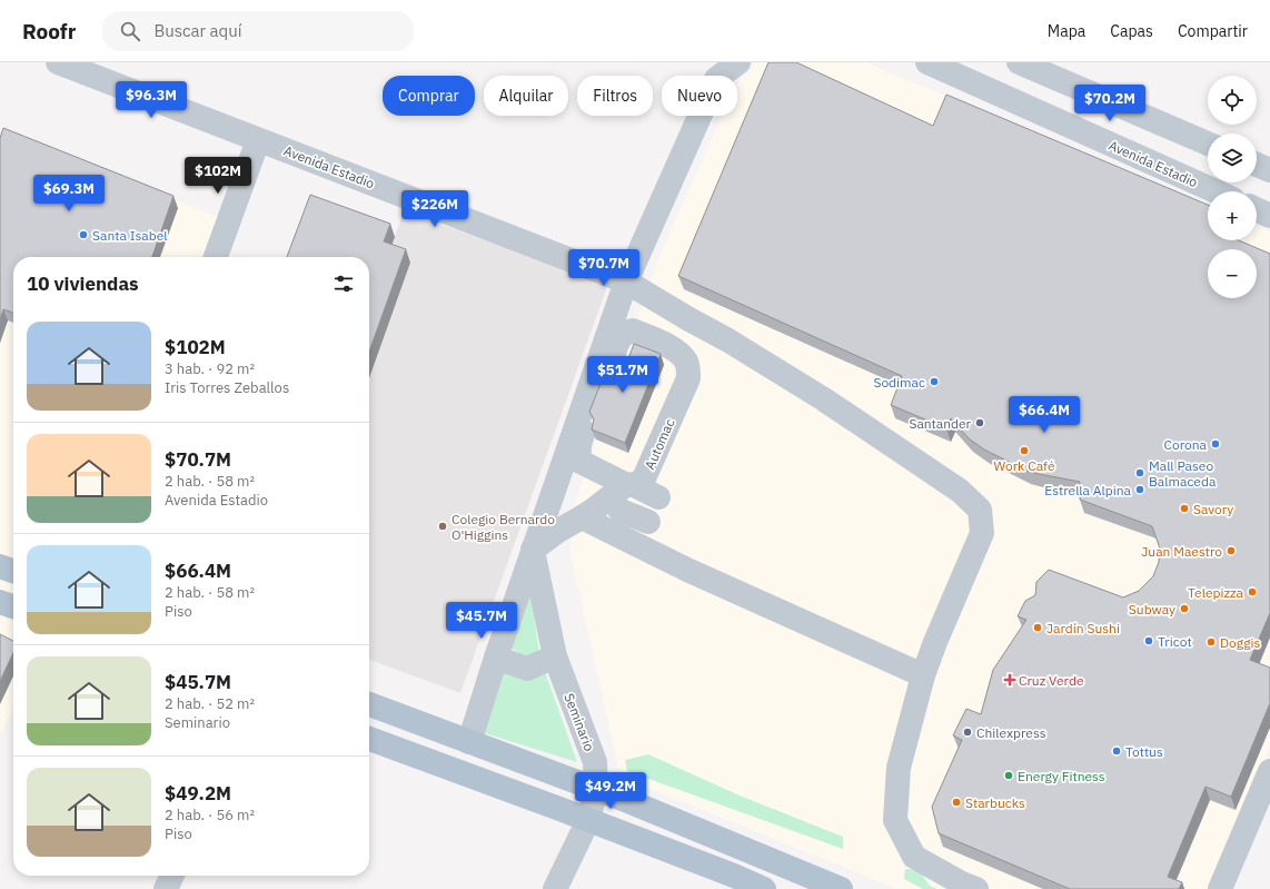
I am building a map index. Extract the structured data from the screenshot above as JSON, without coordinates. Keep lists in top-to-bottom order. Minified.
{"streets":{"street":["Avenida Estadio","Automac","Seminario"]},"crossings":[["Automac","Seminario"]],"places":{"other":["Santa Isabel","Sodimac","Santander","Corona","Work Café","Mall Paseo Balmaceda","Estrella Alpina","Savory","Colegio Bernardo O'Higgins","Juan Maestro","Telepizza","Subway","Jardín Sushi","Tricot","Doggis","Chilexpress","Tottus","Energy Fitness","Starbucks"],"health":["Cruz Verde"]},"page":{"header":"Roofr","search":"Buscar aquí","nav":["Mapa","Capas","Compartir"],"map_buttons":["+","−"],"chip":["Comprar","Alquilar","Filtros","Nuevo"],"price":["$96.3M","$70.2M","$102M","$69.3M","$226M","$70.7M","$51.7M","$66.4M","$45.7M","$49.2M"],"heading":"10 viviendas","list":[{"name":"$102M","note":"3 hab. · 92 m² · Iris Torres Zeballos"},{"name":"$70.7M","note":"2 hab. · 58 m² · Avenida Estadio"},{"name":"$66.4M","note":"2 hab. · 58 m² · Piso"},{"name":"$45.7M","note":"2 hab. · 52 m² · Seminario"},{"name":"$49.2M","note":"2 hab. · 56 m² · Piso"}]}}
